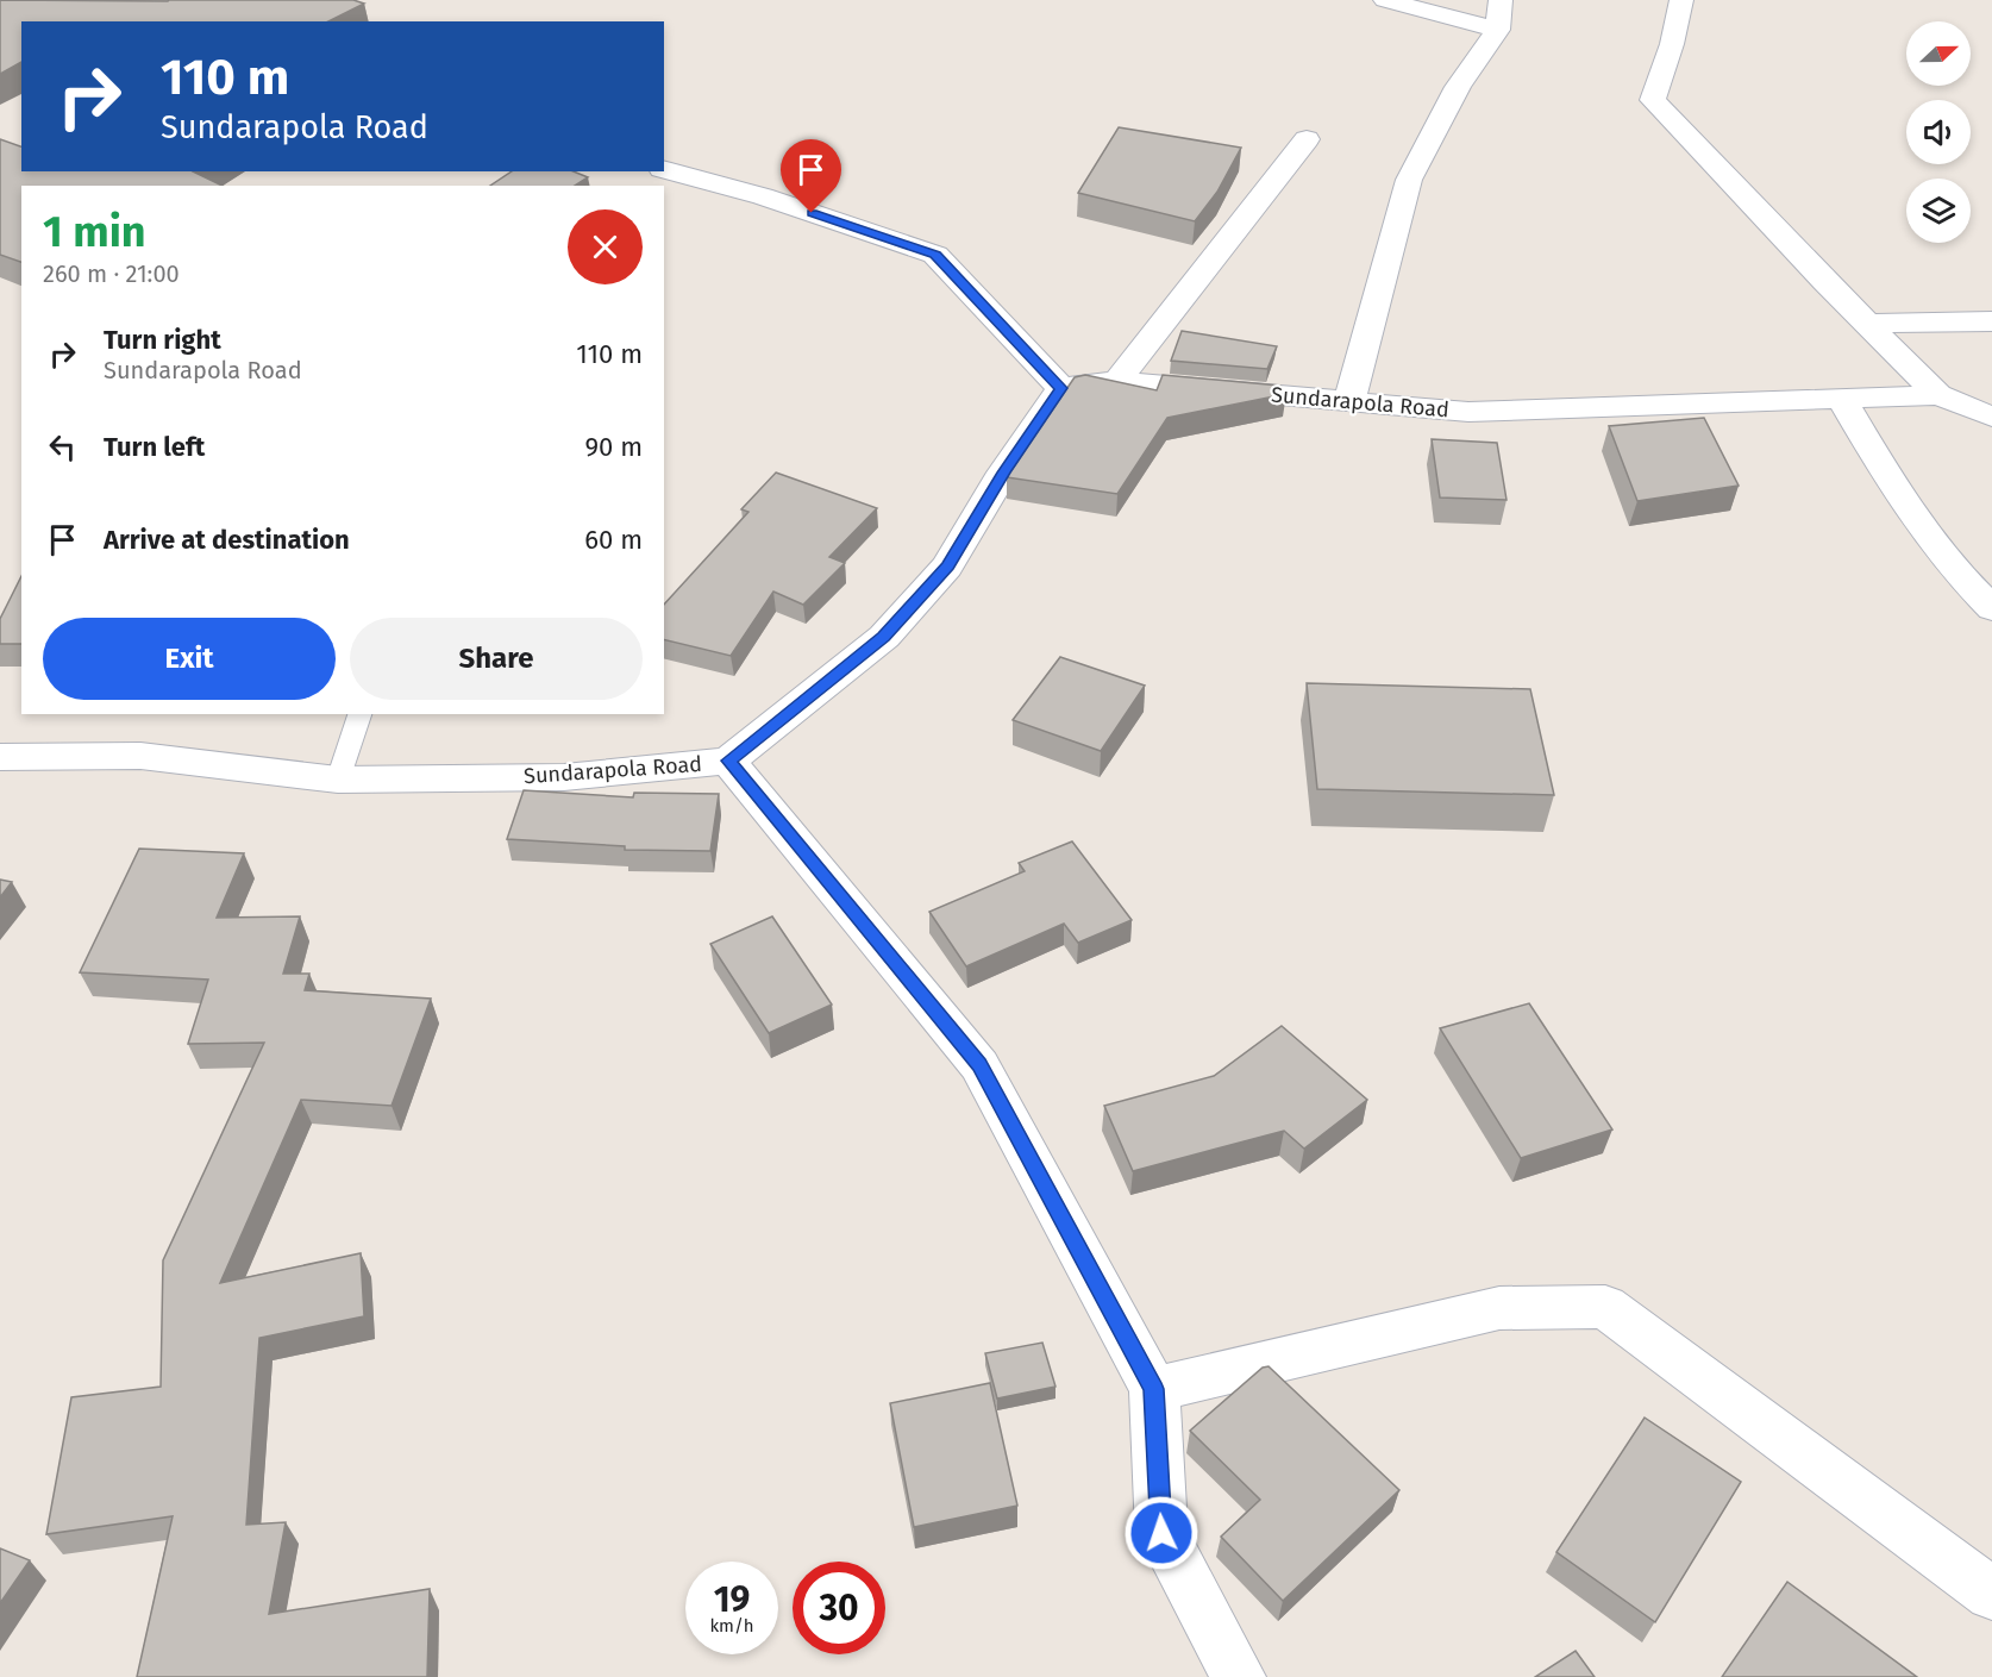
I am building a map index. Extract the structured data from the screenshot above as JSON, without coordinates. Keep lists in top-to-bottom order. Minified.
{"streets":{"street":["Sundarapola Road"]},"north":"right","page":{"turn":["110 m","Sundarapola Road"],"heading":["1 min","260 m · 21:00"],"list":[{"name":"Turn right","note":"Sundarapola Road","value":"110 m"},{"name":"Turn left","value":"90 m"},{"name":"Arrive at destination","value":"60 m"}],"buttons":["Exit","Share"],"speed":"19 km/h","limit":"30"}}
